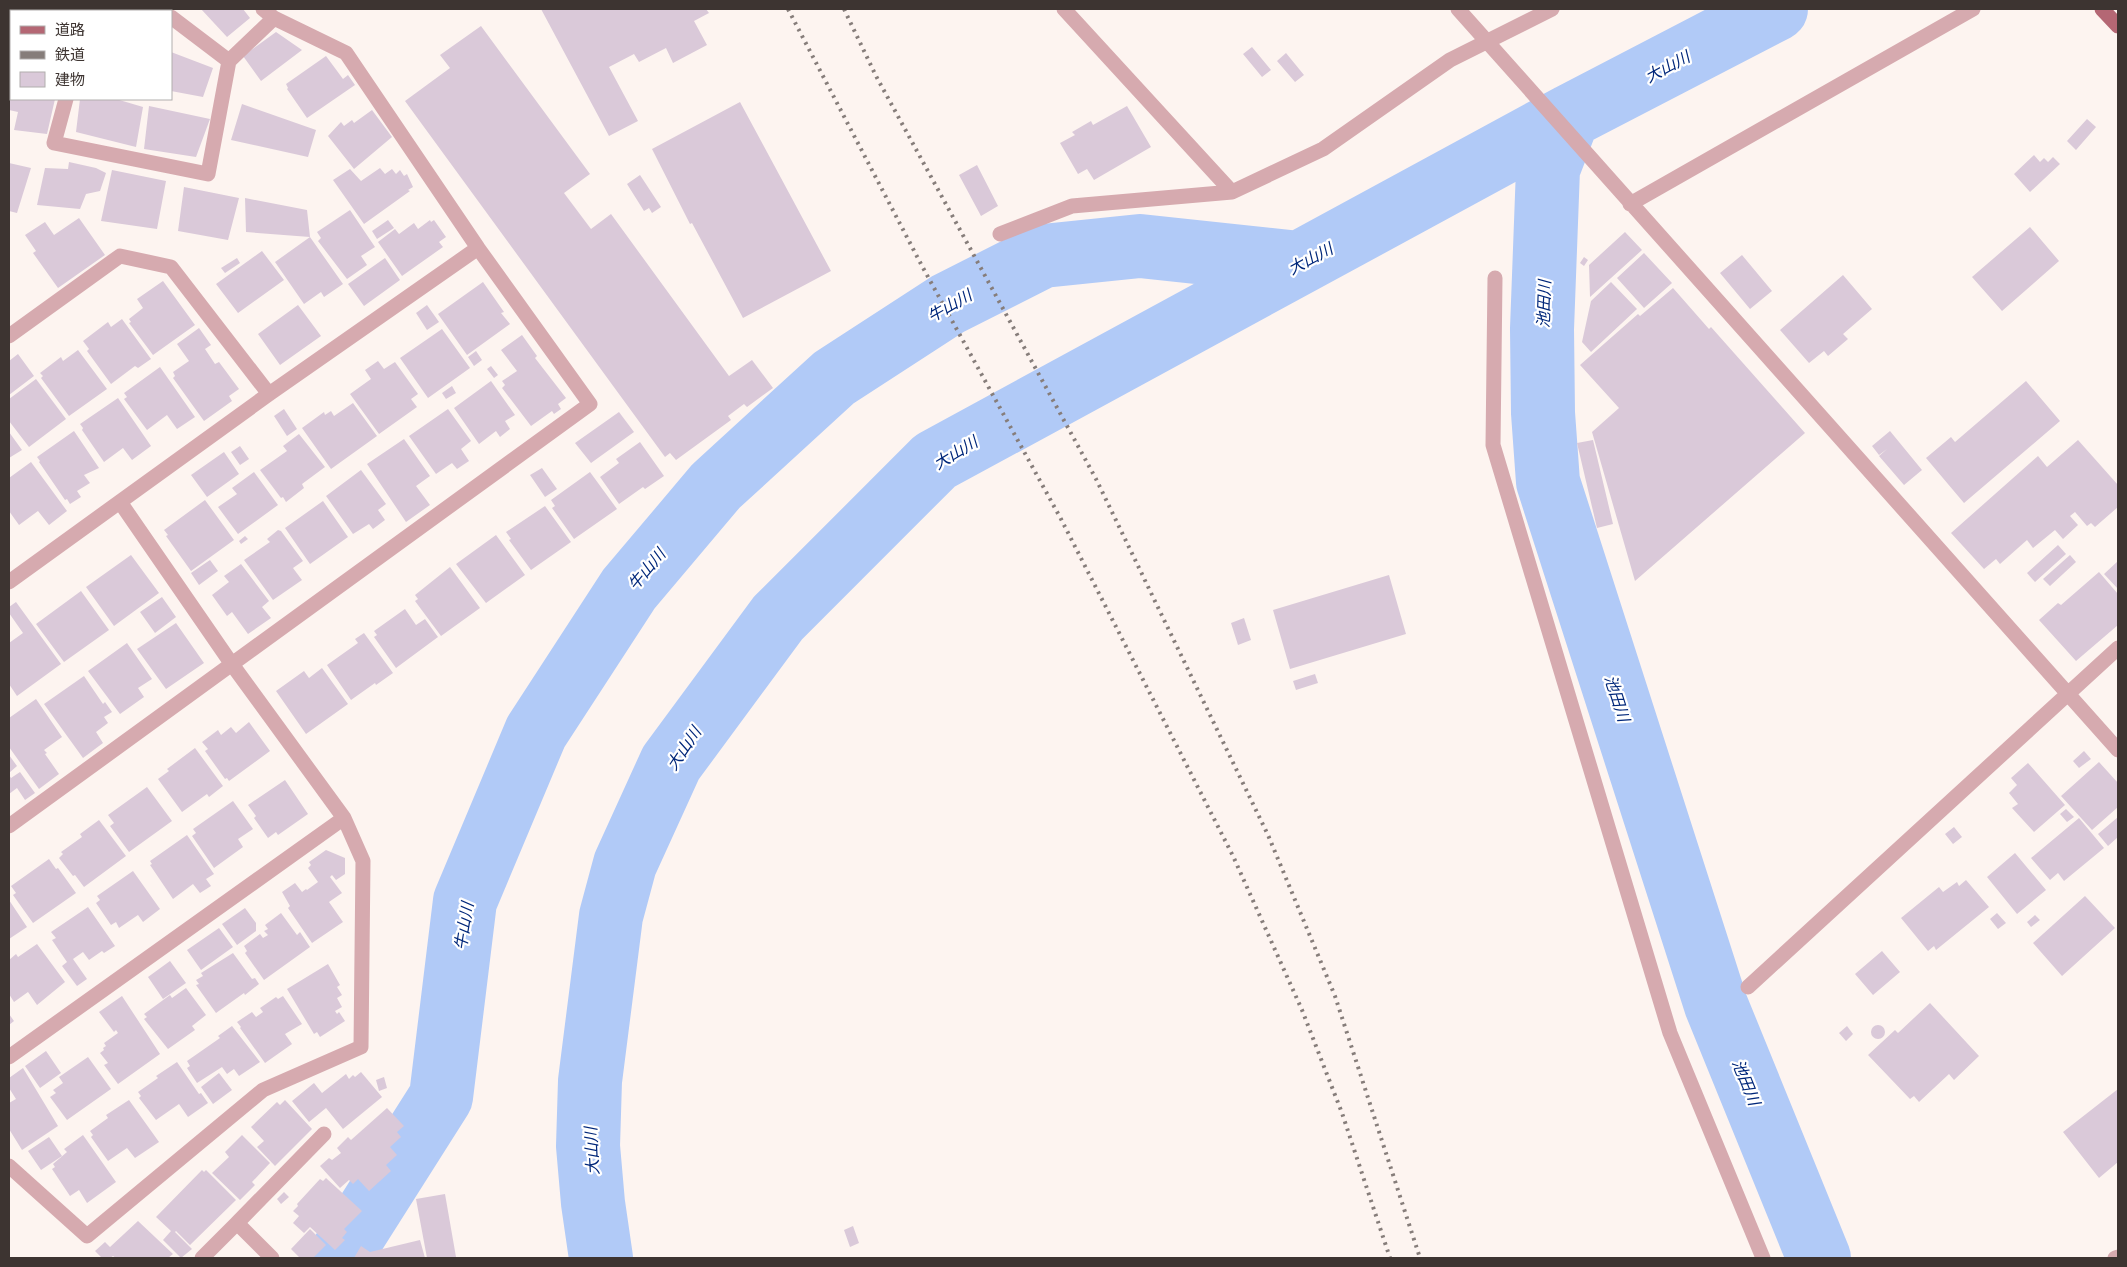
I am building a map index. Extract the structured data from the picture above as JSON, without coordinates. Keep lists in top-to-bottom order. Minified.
{"water":["大山川","池田川","牛山川"],"legend":["道路","鉄道","建物"]}
